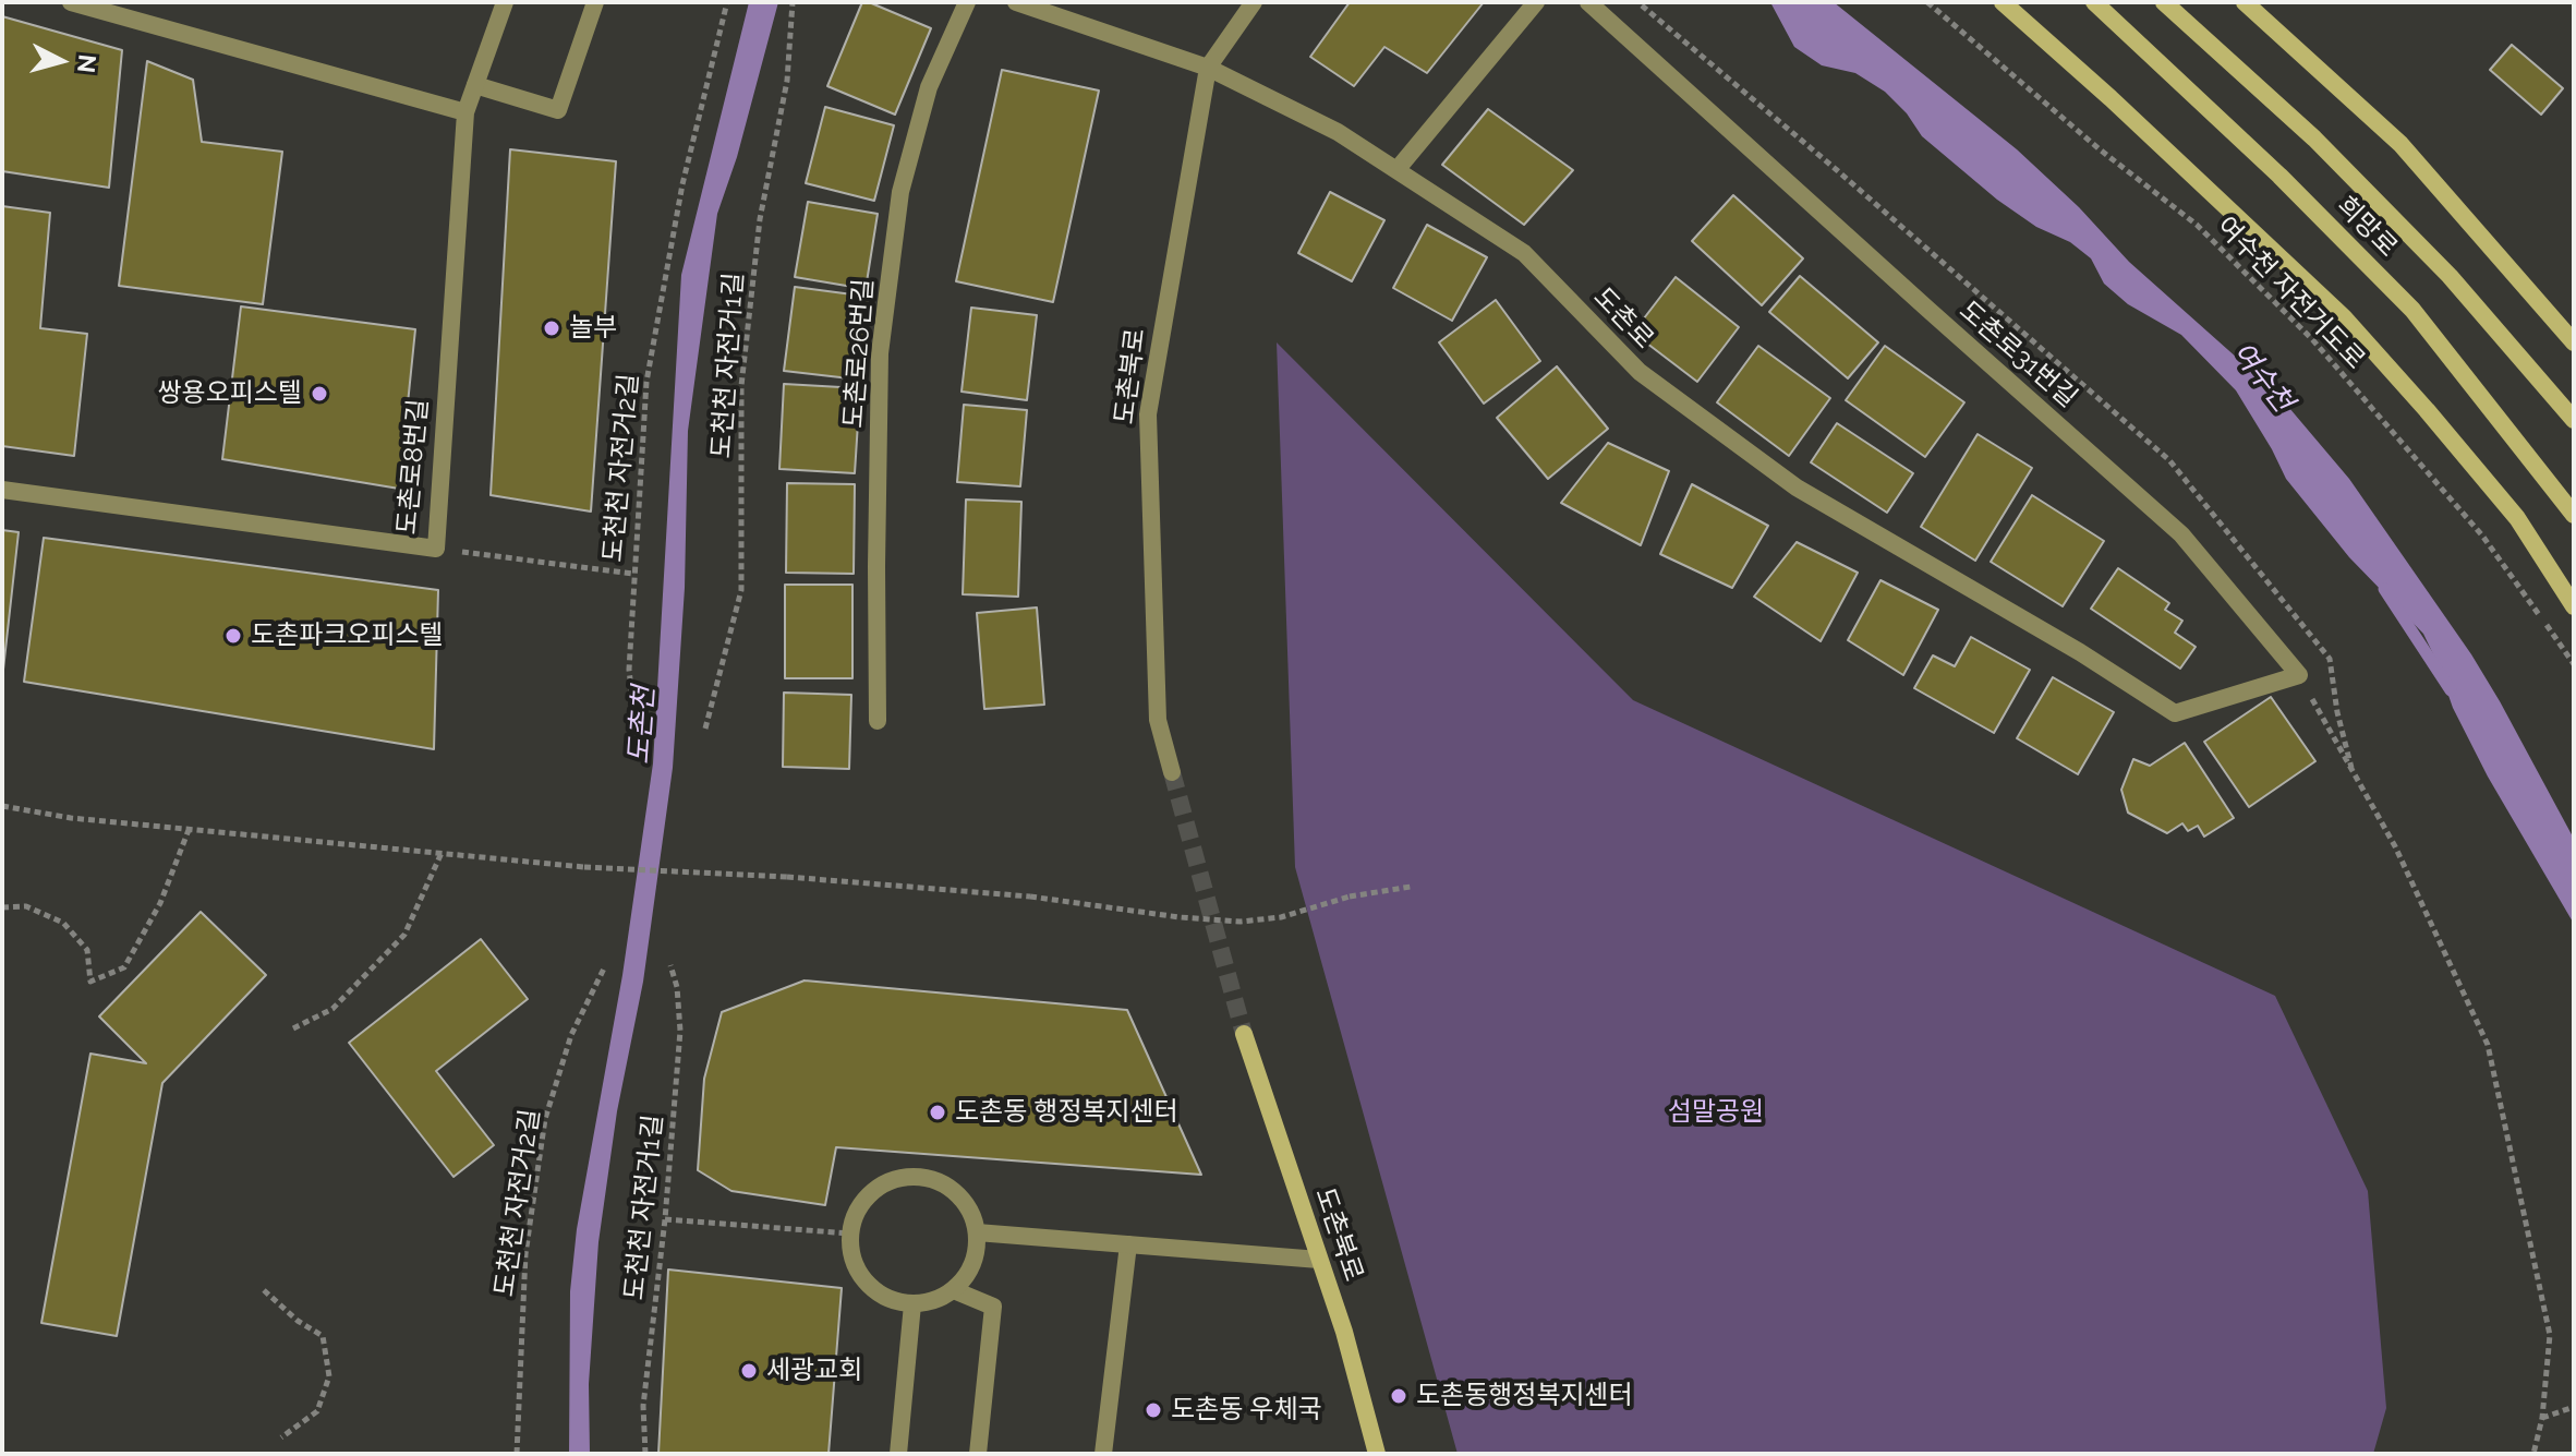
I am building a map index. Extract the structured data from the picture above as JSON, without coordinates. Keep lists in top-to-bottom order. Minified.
{"streets":{"main road":["희망로","도촌북로"],"street":["도촌로","도촌로26번길","도촌로31번길","도촌로8번길"],"path":["여수천 자전거도로","도천천 자전거1길","도천천 자전거2길"]},"crossings":[["도촌로","도촌로31번길"],["도촌로","도촌북로"]],"water":["여수천","도촌천"],"parks":["섬말공원"],"places":["놀부","쌍용오피스텔","도촌파크오피스텔","도촌동 행정복지센터","세광교회","도촌동행정복지센터","도촌동 우체국"],"north":"right"}
